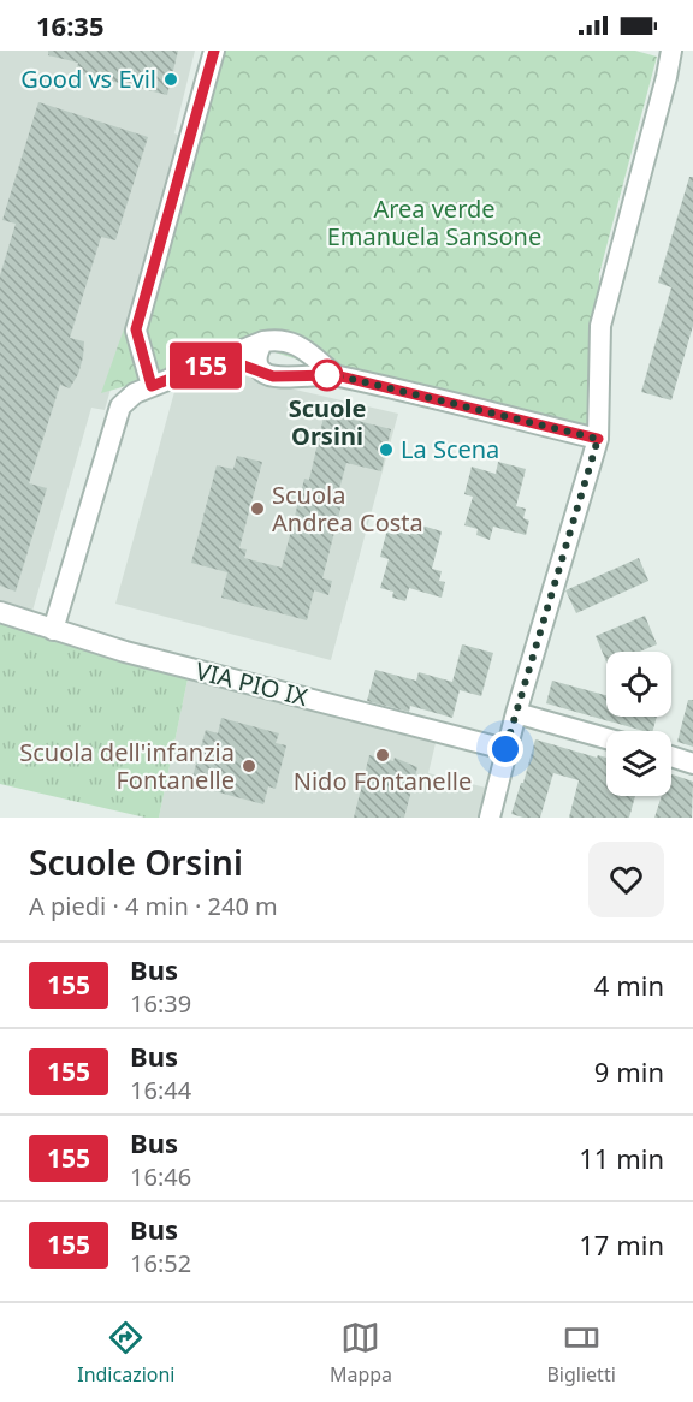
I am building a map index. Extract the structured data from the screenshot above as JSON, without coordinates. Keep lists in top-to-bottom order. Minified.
{"streets":{"street":["VIA PIO IX"]},"parks":["Area verde Emanuela Sansone"],"places":["Good vs Evil","Scuole Orsini","La Scena","Scuola Andrea Costa","Nido Fontanelle","Scuola dell'infanzia Fontanelle"],"lines":["bus line 155"],"page":{"status":"16:35","on_map":"155","heading":["Scuole Orsini","A piedi · 4 min · 240 m"],"list":[{"mark":"155","name":"Bus","note":"16:39","value":"4 min"},{"mark":"155","name":"Bus","note":"16:44","value":"9 min"},{"mark":"155","name":"Bus","note":"16:46","value":"11 min"},{"mark":"155","name":"Bus","note":"16:52","value":"17 min"}],"tabs":["Indicazioni","Mappa","Biglietti"]}}
